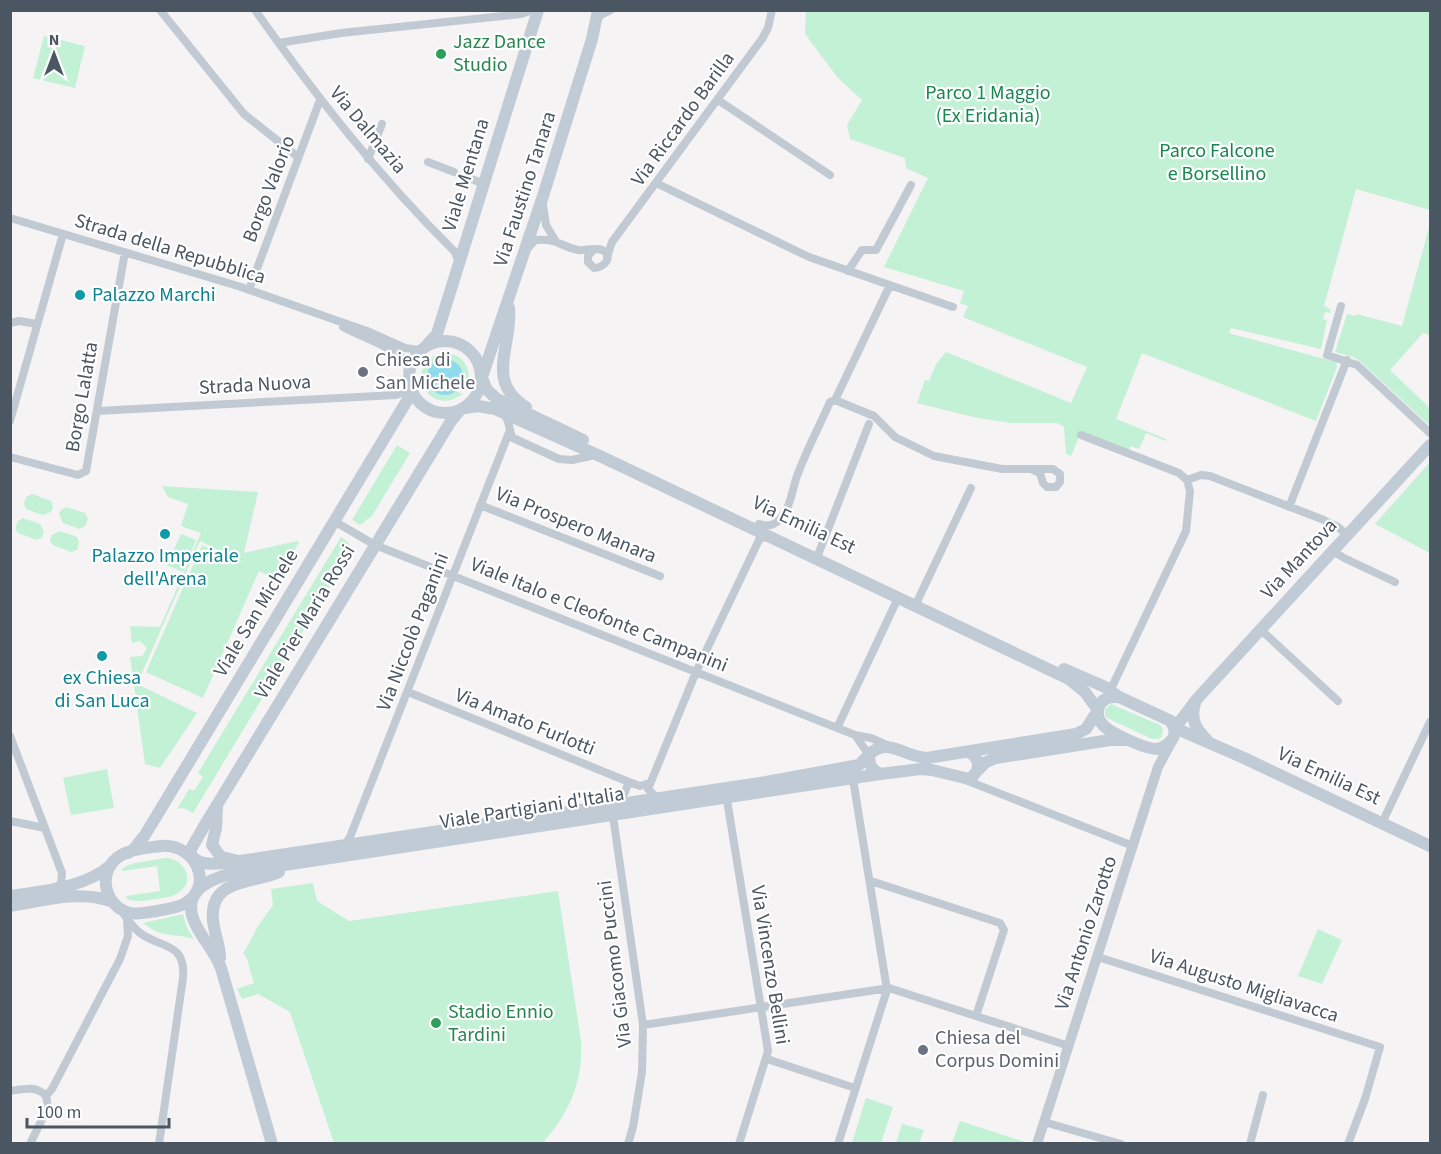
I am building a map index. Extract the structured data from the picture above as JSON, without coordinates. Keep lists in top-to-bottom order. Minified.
{"streets":{"main road":["Viale Mentana","Via Faustino Tanara","Via Emilia Est","Via Mantova","Viale San Michele","Viale Pier Maria Rossi","Viale Partigiani d'Italia"],"street":["Via Riccardo Barilla","Via Dalmazia","Borgo Valorio","Strada della Repubblica","Strada Nuova","Borgo Lalatta","Via Prospero Manara","Viale Italo e Cleofonte Campanini","Via Niccolò Paganini","Via Amato Furlotti","Via Antonio Zarotto","Via Giacomo Puccini","Via Vincenzo Bellini","Via Augusto Migliavacca"]},"crossings":[["Via Dalmazia","Viale Mentana"],["Via Dalmazia","Borgo Valorio"],["Viale Mentana","Via Faustino Tanara"],["Viale Mentana","Strada Nuova"],["Viale Mentana","Via Emilia Est"],["Viale Mentana","Viale San Michele"],["Viale Mentana","Viale Pier Maria Rossi"],["Borgo Valorio","Strada della Repubblica"],["Via Faustino Tanara","Strada Nuova"],["Via Faustino Tanara","Via Emilia Est"],["Via Faustino Tanara","Viale San Michele"],["Via Faustino Tanara","Viale Pier Maria Rossi"],["Strada della Repubblica","Borgo Lalatta"],["Strada Nuova","Borgo Lalatta"],["Strada Nuova","Via Emilia Est"],["Strada Nuova","Viale San Michele"],["Strada Nuova","Viale Pier Maria Rossi"],["Via Prospero Manara","Via Niccolò Paganini"],["Via Emilia Est","Via Mantova"],["Via Emilia Est","Viale San Michele"],["Via Emilia Est","Viale Pier Maria Rossi"],["Via Emilia Est","Via Antonio Zarotto"],["Via Mantova","Via Antonio Zarotto"],["Viale San Michele","Viale Italo e Cleofonte Campanini"],["Viale San Michele","Viale Pier Maria Rossi"],["Viale San Michele","Viale Partigiani d'Italia"],["Viale Italo e Cleofonte Campanini","Viale Pier Maria Rossi"],["Viale Italo e Cleofonte Campanini","Via Niccolò Paganini"],["Viale Italo e Cleofonte Campanini","Viale Partigiani d'Italia"],["Viale Pier Maria Rossi","Viale Partigiani d'Italia"],["Via Niccolò Paganini","Via Amato Furlotti"],["Via Niccolò Paganini","Viale Partigiani d'Italia"],["Viale Partigiani d'Italia","Via Giacomo Puccini"],["Viale Partigiani d'Italia","Via Vincenzo Bellini"],["Via Antonio Zarotto","Via Augusto Migliavacca"]],"parks":["Parco 1 Maggio (Ex Eridania)","Parco Falcone e Borsellino"],"places":["Jazz Dance Studio","Palazzo Marchi","Chiesa di San Michele","Palazzo Imperiale dell'Arena","ex Chiesa di San Luca","Stadio Ennio Tardini","Chiesa del Corpus Domini"],"scale_bar":"100 m","north":"top"}
